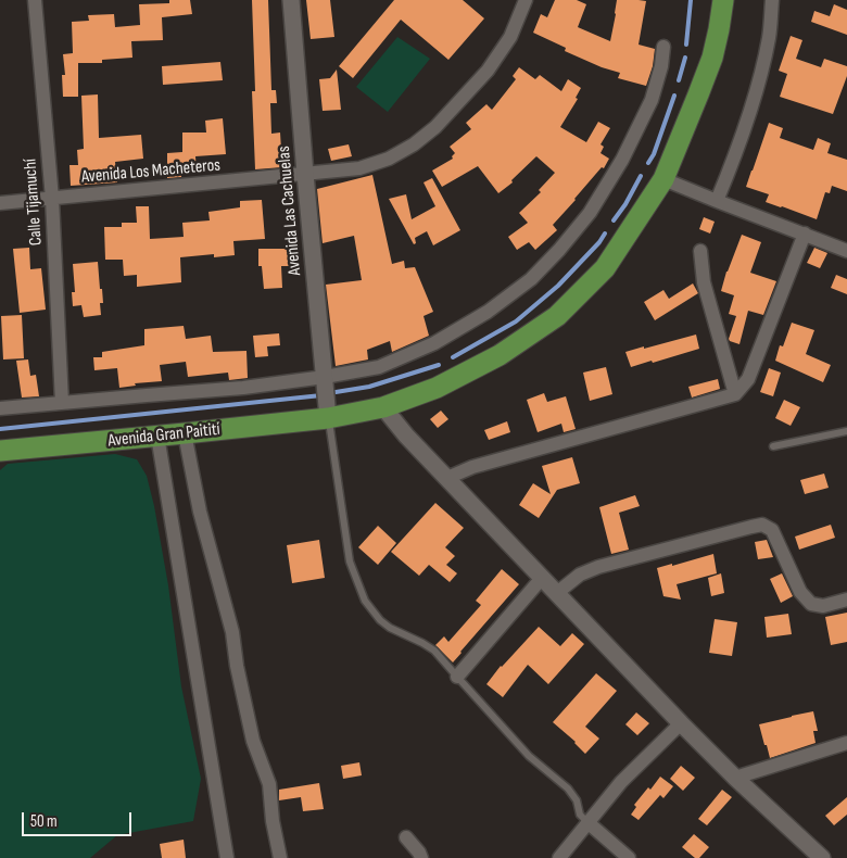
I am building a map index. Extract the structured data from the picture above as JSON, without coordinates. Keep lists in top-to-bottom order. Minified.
{"streets":{"main road":["Avenida Gran Paitití"],"street":["Avenida Los Macheteros","Calle Tijamuchí","Avenida Las Cachuelas"]},"crossings":[["Avenida Los Macheteros","Calle Tijamuchí"],["Avenida Los Macheteros","Avenida Las Cachuelas"],["Avenida Las Cachuelas","Avenida Gran Paitití"]],"scale_bar":"50 m"}
